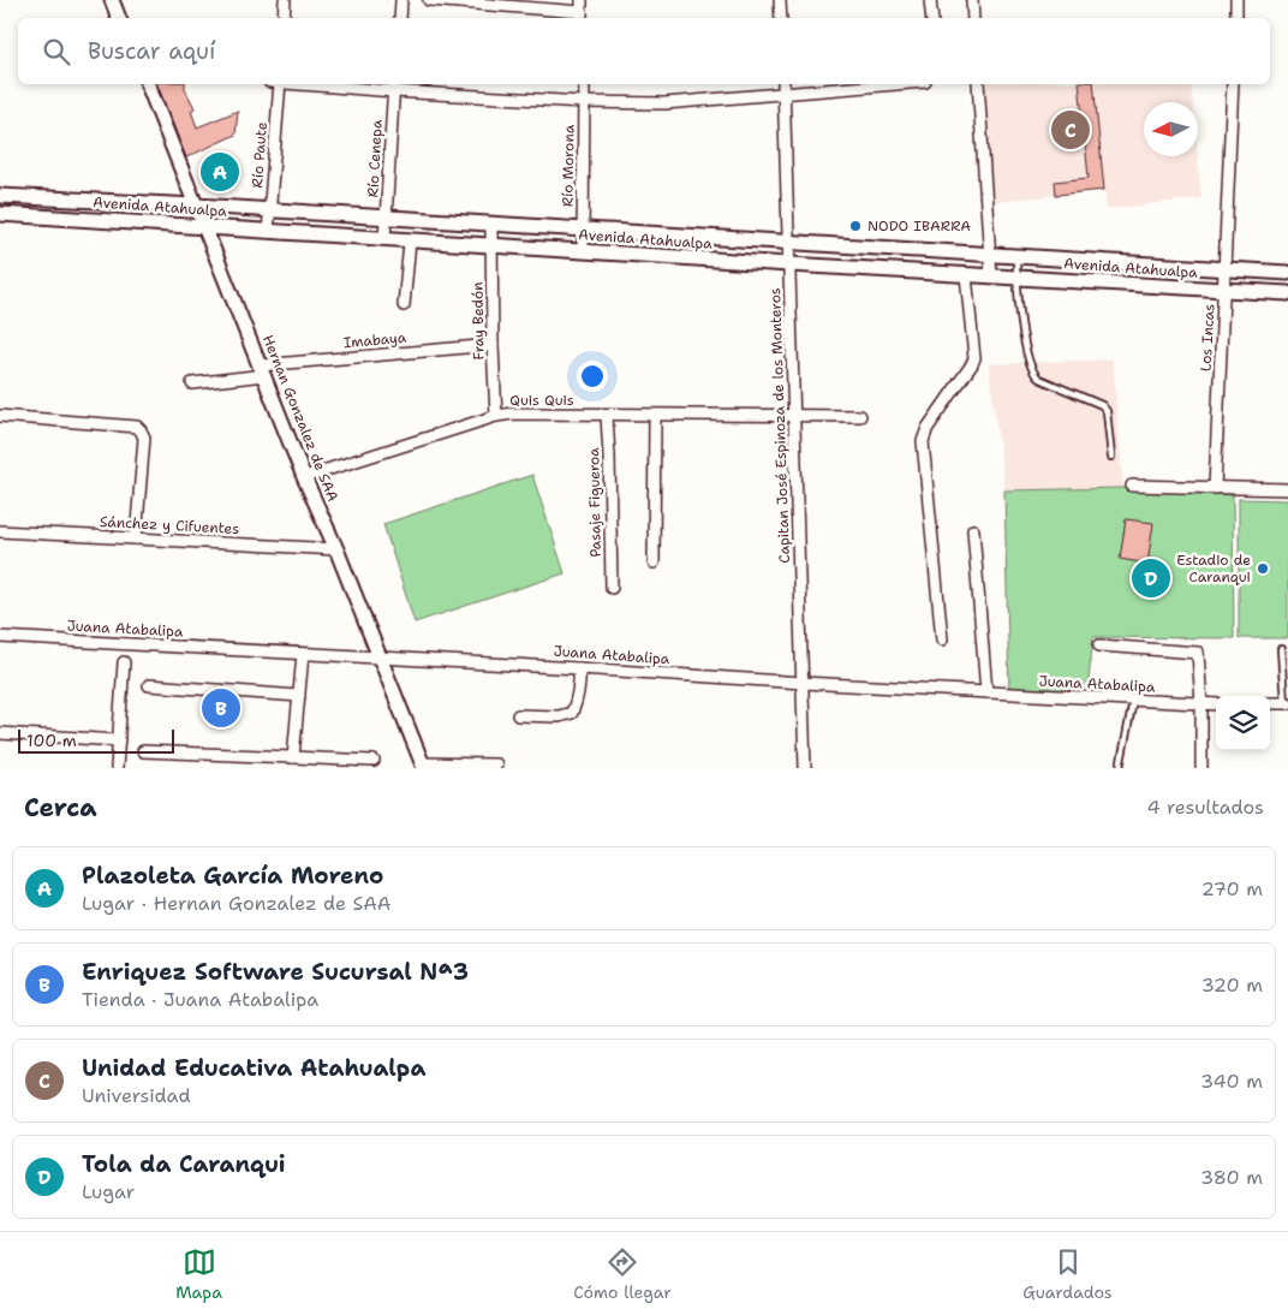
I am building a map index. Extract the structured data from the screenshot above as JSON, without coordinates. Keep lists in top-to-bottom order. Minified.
{"streets":{"main road":["Avenida Atahualpa","Hernan Gonzalez de SAA"],"street":["Río Paute","Río Cenepa","Río Morona","Fray Bedón","Los Incas","Imabaya","Quis Quis","Capitan José Espinoza de los Monteros","Pasaje Figueroa","Sánchez y Cifuentes","Juana Atabalipa"]},"crossings":[["Río Paute","Avenida Atahualpa"],["Río Cenepa","Avenida Atahualpa"],["Río Morona","Avenida Atahualpa"],["Avenida Atahualpa","Fray Bedón"],["Avenida Atahualpa","Los Incas"],["Avenida Atahualpa","Hernan Gonzalez de SAA"],["Avenida Atahualpa","Capitan José Espinoza de los Monteros"],["Fray Bedón","Imabaya"],["Fray Bedón","Quis Quis"],["Imabaya","Hernan Gonzalez de SAA"],["Quis Quis","Hernan Gonzalez de SAA"],["Quis Quis","Capitan José Espinoza de los Monteros"],["Quis Quis","Pasaje Figueroa"],["Hernan Gonzalez de SAA","Sánchez y Cifuentes"],["Hernan Gonzalez de SAA","Juana Atabalipa"],["Capitan José Espinoza de los Monteros","Juana Atabalipa"]],"places":["NODO IBARRA","Estadio de Caranqui"],"scale_bar":"100 m","north":"left","page":{"search":"Buscar aquí","pins":["C","A","D","B"],"scale":"100 m","heading":["Cerca","4 resultados"],"list":[{"mark":"A","name":"Plazoleta García Moreno","note":"Lugar · Hernan Gonzalez de SAA","value":"270 m"},{"mark":"B","name":"Enriquez Software Sucursal Nª3","note":"Tienda · Juana Atabalipa","value":"320 m"},{"mark":"C","name":"Unidad Educativa Atahualpa","note":"Universidad","value":"340 m"},{"mark":"D","name":"Tola da Caranqui","note":"Lugar","value":"380 m"}],"nav":["Mapa","Cómo llegar","Guardados"]}}
